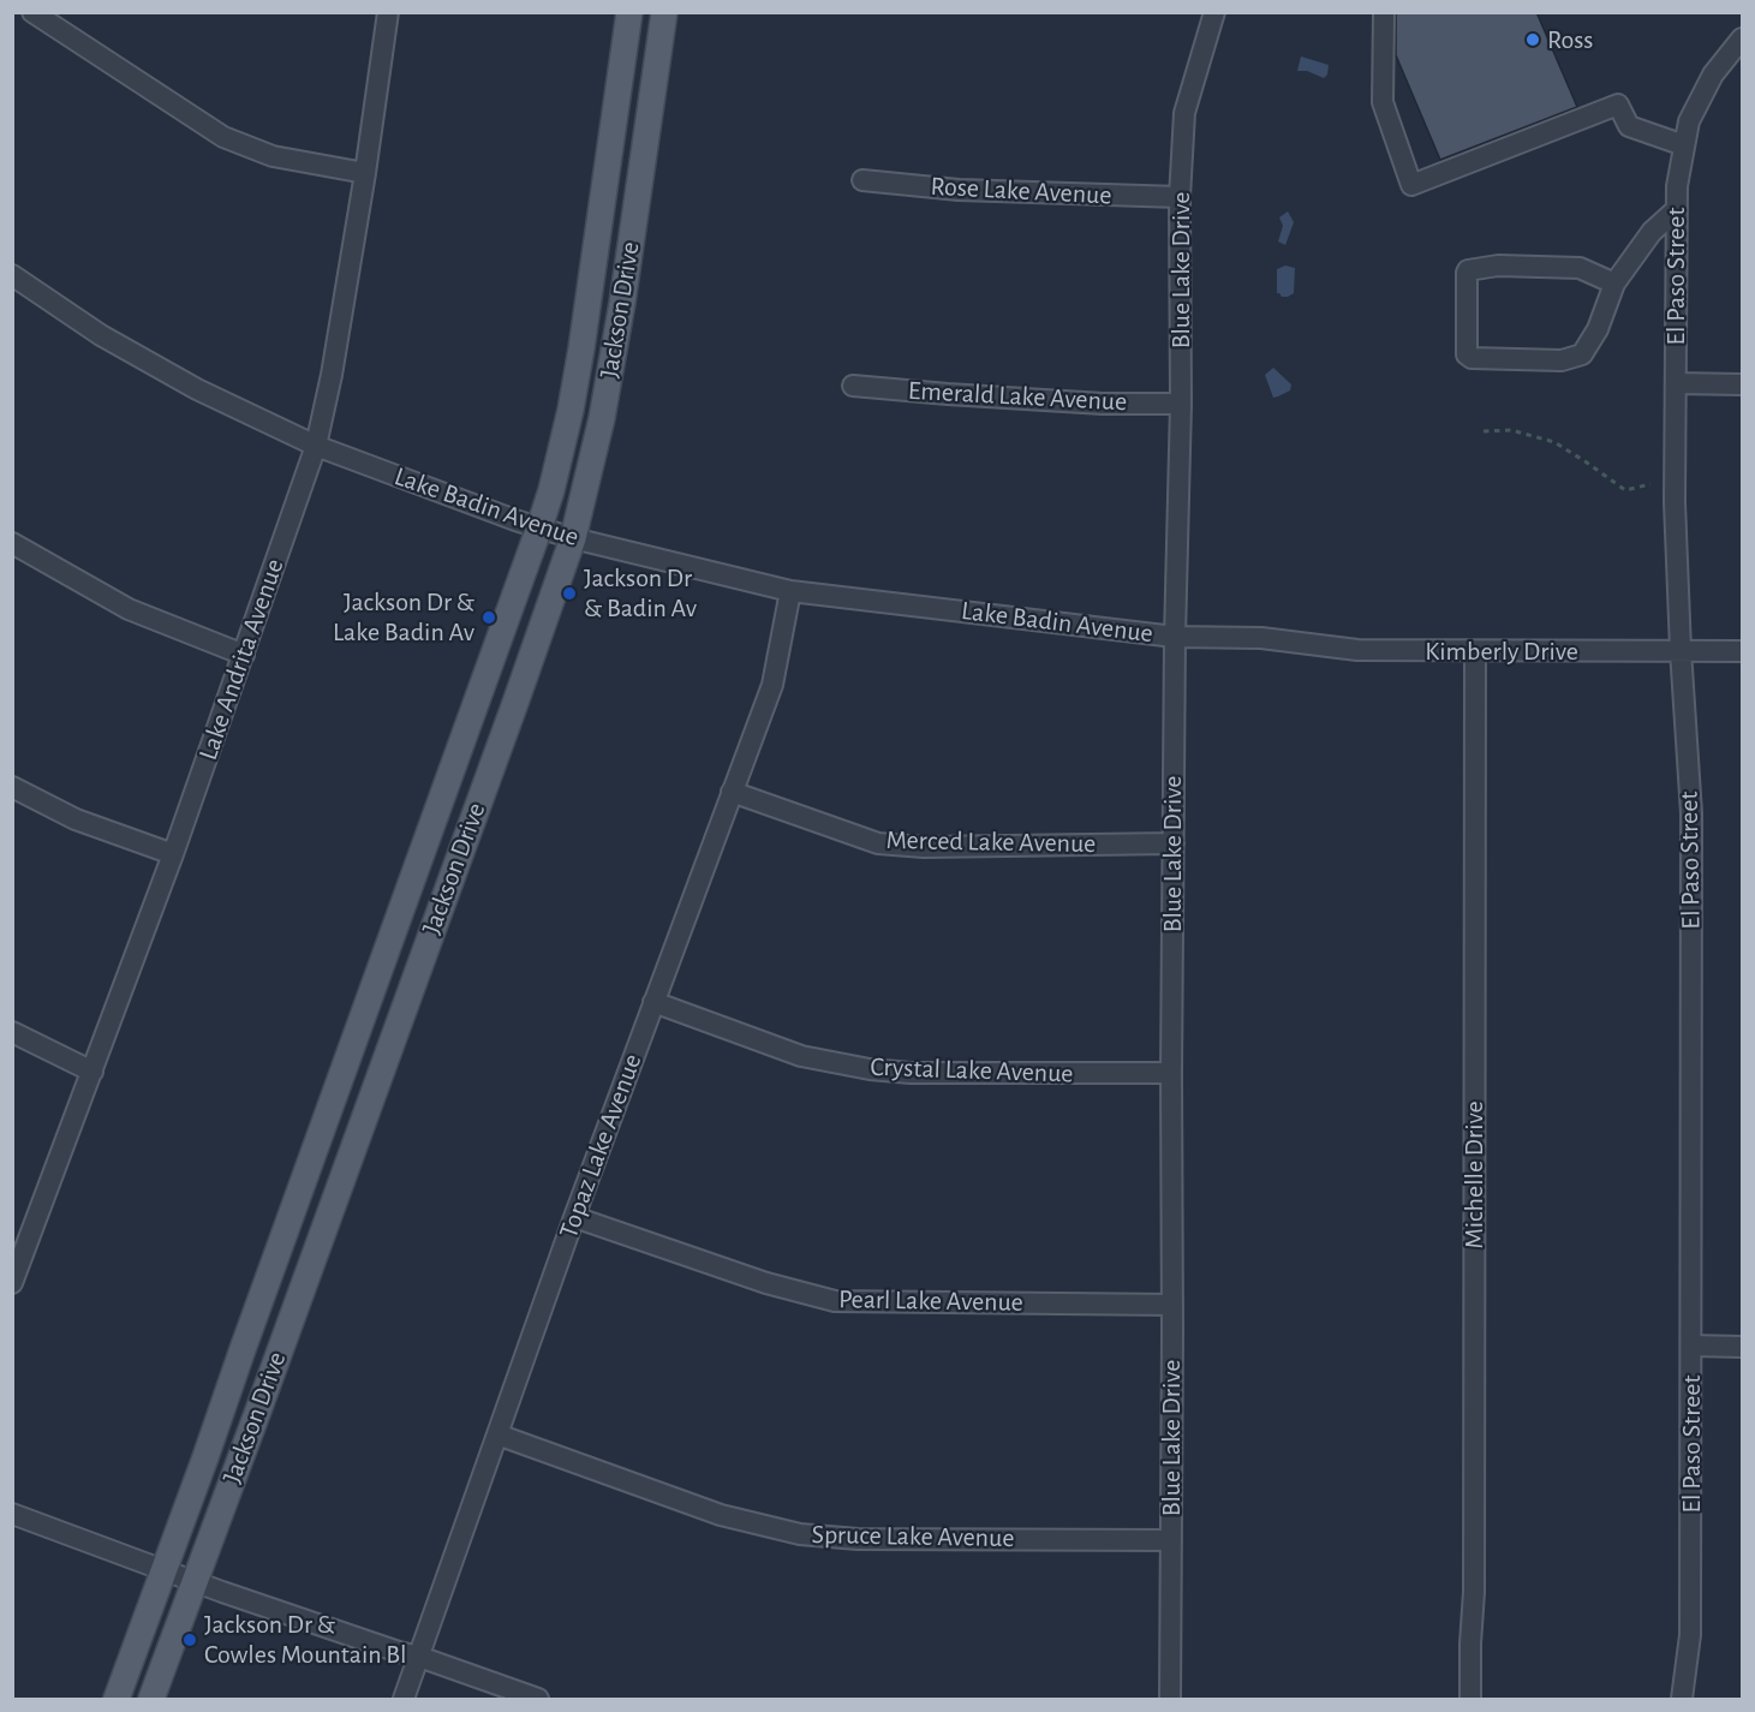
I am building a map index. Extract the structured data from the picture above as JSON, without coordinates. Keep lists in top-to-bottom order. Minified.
{"streets":{"main road":["Jackson Drive"],"street":["Rose Lake Avenue","Blue Lake Drive","El Paso Street","Emerald Lake Avenue","Lake Badin Avenue","Kimberly Drive","Lake Andrita Avenue","Merced Lake Avenue","Crystal Lake Avenue","Topaz Lake Avenue","Michelle Drive","Pearl Lake Avenue","Spruce Lake Avenue"]},"crossings":[["Rose Lake Avenue","Blue Lake Drive"],["Blue Lake Drive","Emerald Lake Avenue"],["Blue Lake Drive","Lake Badin Avenue"],["Blue Lake Drive","Merced Lake Avenue"],["Blue Lake Drive","Crystal Lake Avenue"],["Blue Lake Drive","Pearl Lake Avenue"],["Blue Lake Drive","Spruce Lake Avenue"],["El Paso Street","Kimberly Drive"],["Jackson Drive","Lake Badin Avenue"],["Lake Badin Avenue","Kimberly Drive"],["Lake Badin Avenue","Lake Andrita Avenue"],["Lake Badin Avenue","Topaz Lake Avenue"],["Kimberly Drive","Michelle Drive"],["Merced Lake Avenue","Topaz Lake Avenue"],["Crystal Lake Avenue","Topaz Lake Avenue"],["Topaz Lake Avenue","Pearl Lake Avenue"],["Topaz Lake Avenue","Spruce Lake Avenue"]],"places":["Ross","Jackson Dr & Badin Av","Jackson Dr & Lake Badin Av","Jackson Dr & Cowles Mountain Bl"]}
